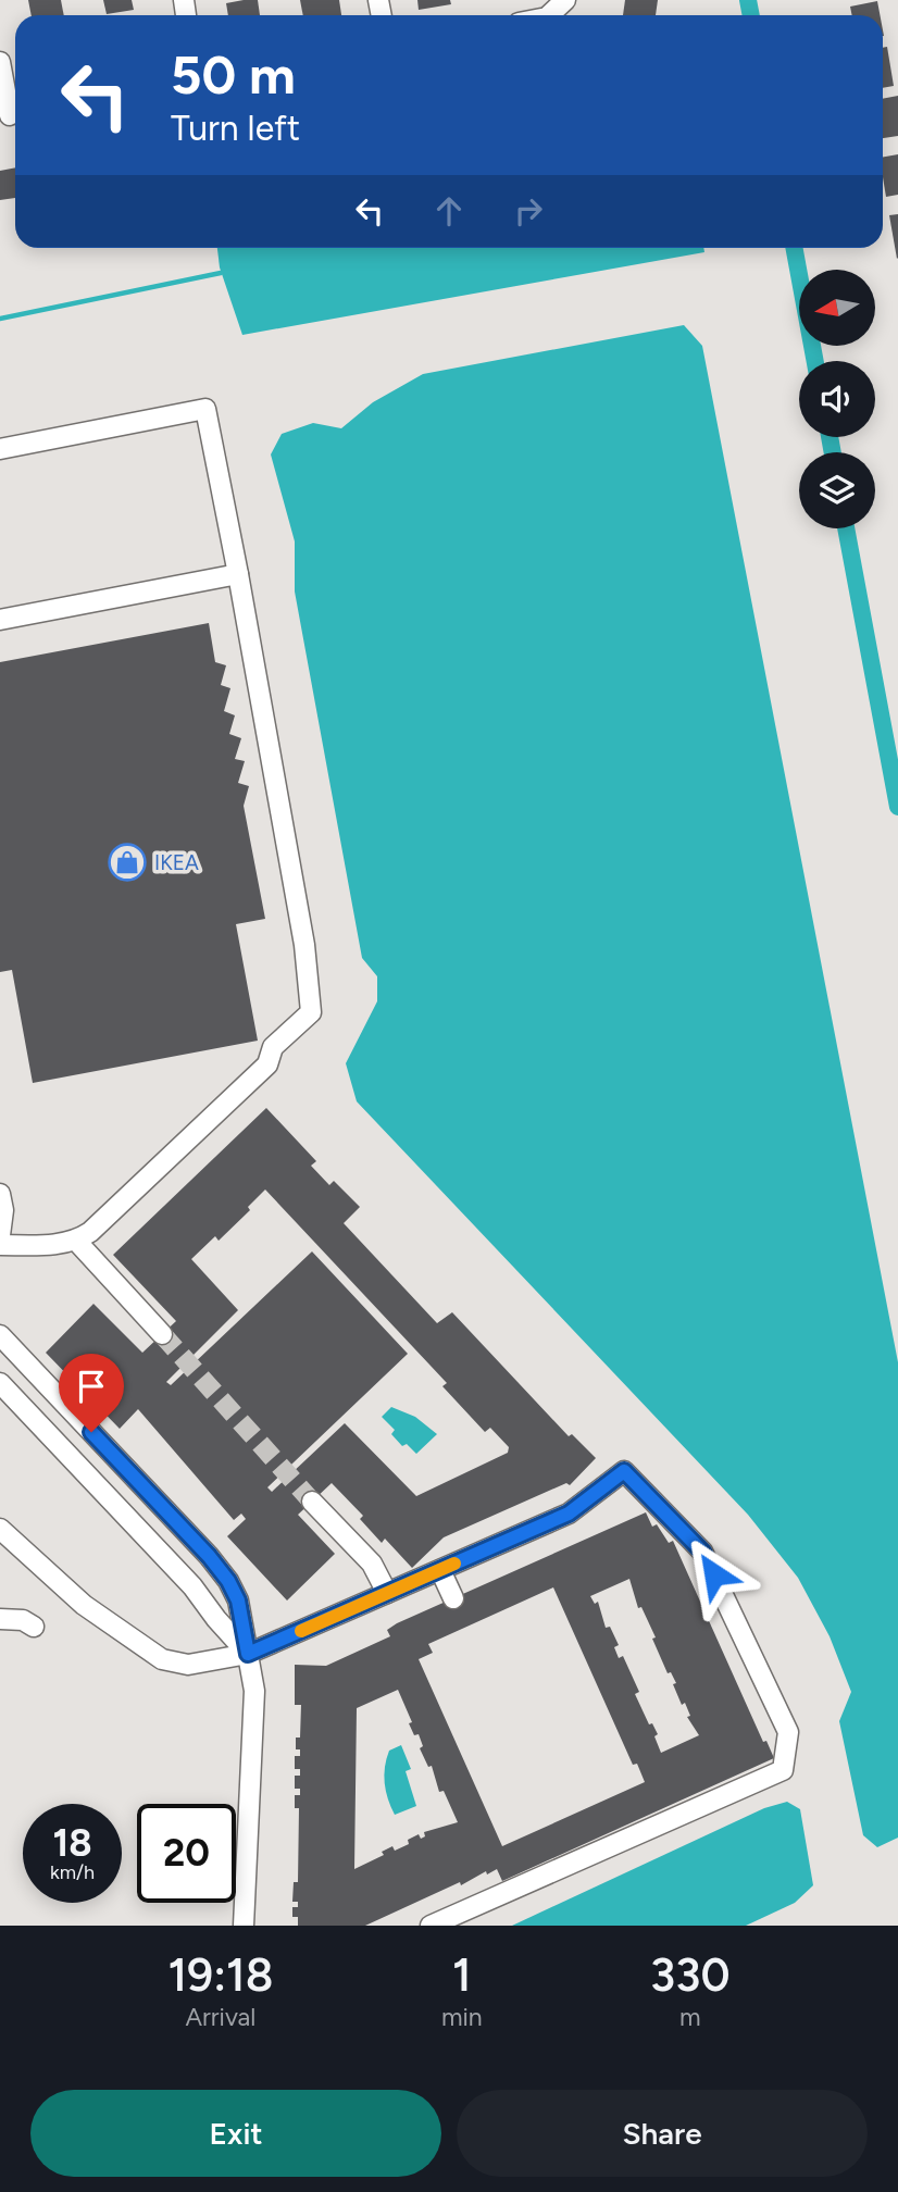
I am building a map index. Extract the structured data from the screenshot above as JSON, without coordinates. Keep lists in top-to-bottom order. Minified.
{"places":{"shop":["IKEA"]},"north":"left","page":{"turn":["50 m","Turn left"],"speed":"18 km/h","limit":"20","eta":["19:18","Arrival","1","min","330","m"],"buttons":["Exit","Share"]}}
